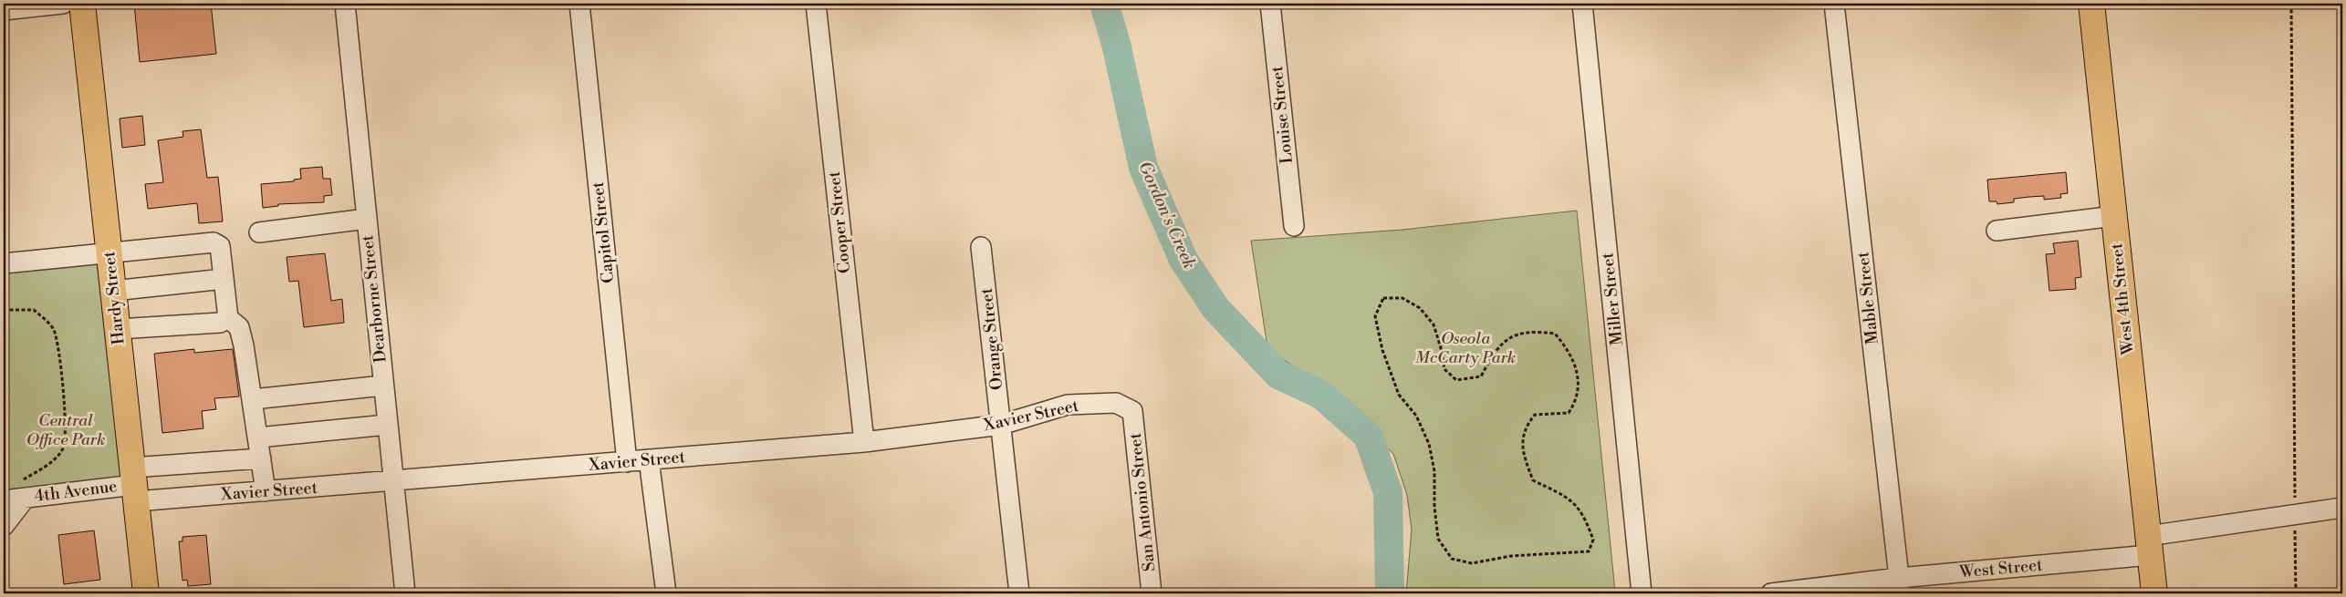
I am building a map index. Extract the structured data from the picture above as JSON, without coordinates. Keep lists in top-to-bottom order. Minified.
{"streets":{"main road":["Hardy Street","West 4th Street"],"street":["Louise Street","Cooper Street","Capitol Street","Mable Street","Dearborne Street","Miller Street","Orange Street","Xavier Street","4th Avenue","San Antonio Street","West Street"]},"crossings":[["Cooper Street","Xavier Street"],["Capitol Street","Xavier Street"],["Hardy Street","Xavier Street"],["Hardy Street","4th Avenue"],["Mable Street","West Street"],["Dearborne Street","Xavier Street"],["West 4th Street","West Street"],["Orange Street","Xavier Street"],["Xavier Street","4th Avenue"],["Xavier Street","San Antonio Street"]],"water":["Gordon's Creek"],"parks":["Oseola McCarty Park","Central Office Park"]}
